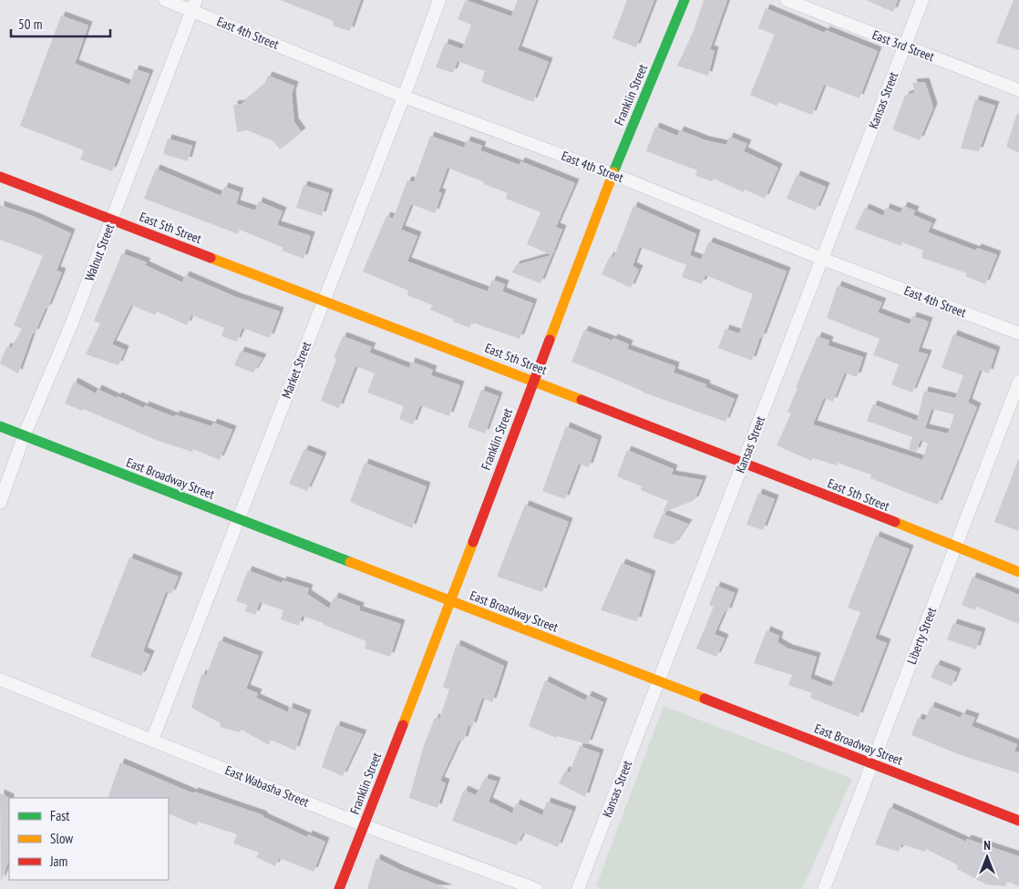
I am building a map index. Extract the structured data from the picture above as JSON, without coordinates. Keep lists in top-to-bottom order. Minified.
{"streets":{"street":["East 4th Street","East 3rd Street","Franklin Street","Kansas Street","East 5th Street","Walnut Street","Market Street","East Broadway Street","Liberty Street","East Wabasha Street"]},"crossings":[["East 4th Street","Franklin Street"],["East 4th Street","Kansas Street"],["East 4th Street","Walnut Street"],["East 4th Street","Market Street"],["East 3rd Street","Kansas Street"],["Franklin Street","East 5th Street"],["Franklin Street","East Broadway Street"],["Franklin Street","East Wabasha Street"],["Kansas Street","East 5th Street"],["Kansas Street","East Broadway Street"],["East 5th Street","Walnut Street"],["East 5th Street","Market Street"],["East 5th Street","Liberty Street"],["Walnut Street","East Broadway Street"],["Market Street","East Broadway Street"],["Market Street","East Wabasha Street"],["East Broadway Street","Liberty Street"]],"legend":["Fast","Slow","Jam"],"scale_bar":"50 m","north":"top"}
